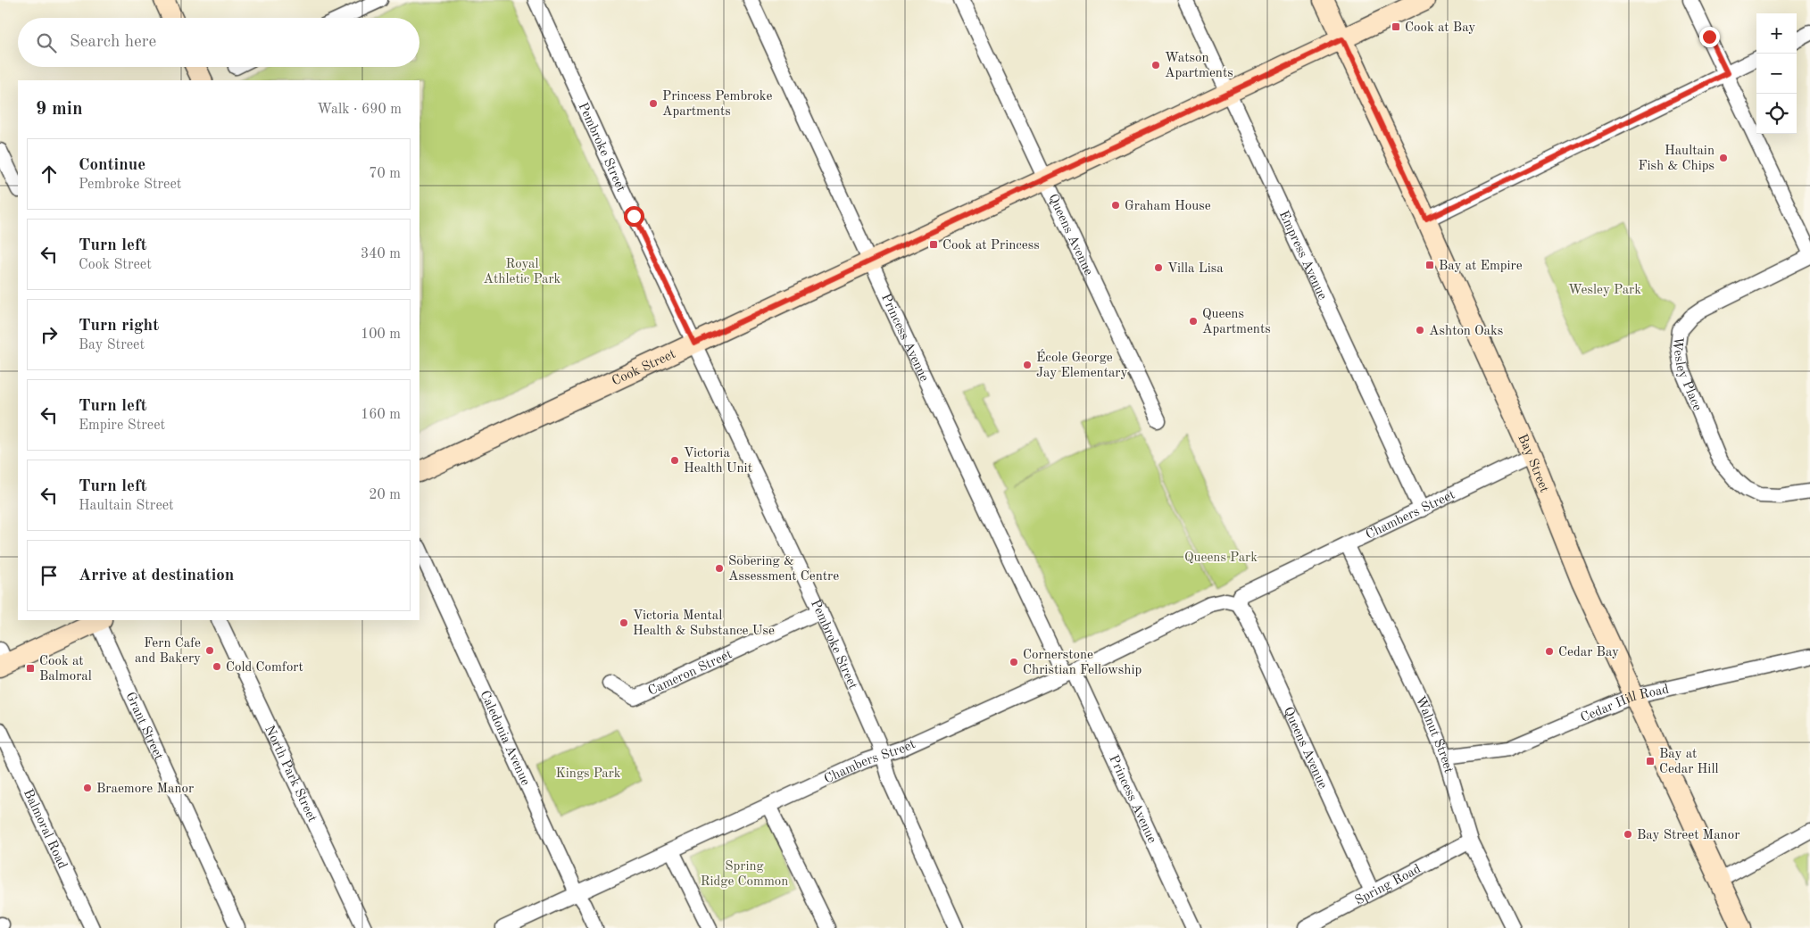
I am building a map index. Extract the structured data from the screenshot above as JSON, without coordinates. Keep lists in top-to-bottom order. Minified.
{"streets":{"main road":["Cook Street","Bay Street"],"street":["Pembroke Street","Queens Avenue","Empress Avenue","Princess Avenue","Wesley Place","Chambers Street","Cameron Street","Cedar Hill Road","Grant Street","Walnut Street","Caledonia Avenue","North Park Street","Balmoral Road","Spring Road"]},"crossings":[["Pembroke Street","Cook Street"],["Pembroke Street","Chambers Street"],["Pembroke Street","Cameron Street"],["Queens Avenue","Cook Street"],["Queens Avenue","Chambers Street"],["Queens Avenue","Spring Road"],["Empress Avenue","Cook Street"],["Empress Avenue","Chambers Street"],["Princess Avenue","Cook Street"],["Princess Avenue","Chambers Street"],["Cook Street","Bay Street"],["Bay Street","Chambers Street"],["Bay Street","Cedar Hill Road"],["Chambers Street","Walnut Street"],["Chambers Street","Caledonia Avenue"],["Cedar Hill Road","Walnut Street"],["Walnut Street","Spring Road"]],"parks":["Royal Athletic Park","Wesley Park","Queens Park","Kings Park","Spring Ridge Common"],"places":{"transit":["Cook at Bay","Cook at Princess","Bay at Empire","Cook at Balmoral","Bay at Cedar Hill"],"other":["Watson Apartments","Princess Pembroke Apartments","Haultain Fish & Chips","Graham House","Villa Lisa","Queens Apartments","Ashton Oaks","École George Jay Elementary","Victoria Health Unit","Sobering & Assessment Centre","Victoria Mental Health & Substance Use","Fern Cafe and Bakery","Cedar Bay","Cornerstone Christian Fellowship","Cold Comfort","Braemore Manor","Bay Street Manor"]},"page":{"map_buttons":["+","−"],"search":"Search here","heading":["9 min","Walk · 690 m"],"list":[["Continue","Pembroke Street","70 m"],["Turn left","Cook Street","340 m"],["Turn right","Bay Street","100 m"],["Turn left","Empire Street","160 m"],["Turn left","Haultain Street","20 m"],"Arrive at destination"]}}
